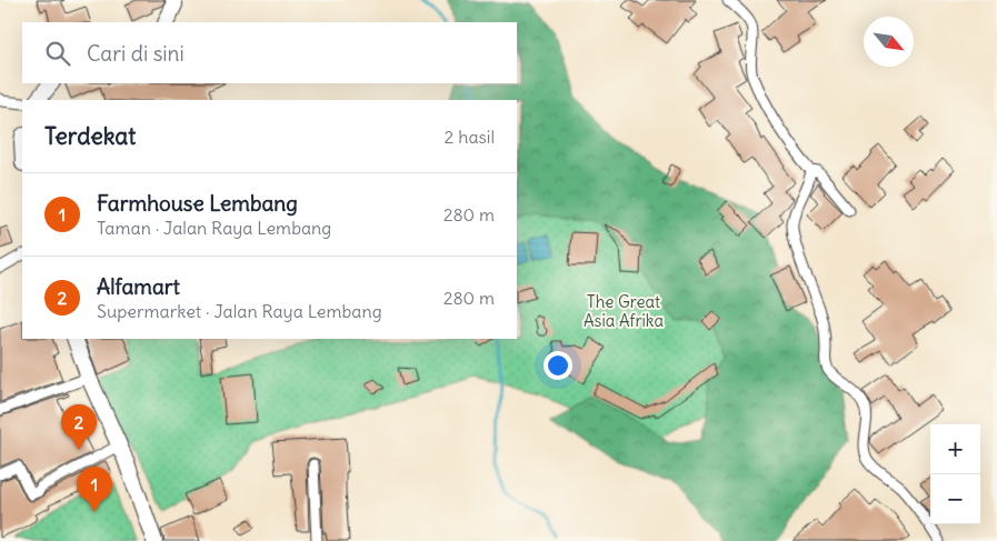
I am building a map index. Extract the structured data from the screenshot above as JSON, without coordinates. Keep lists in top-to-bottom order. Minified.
{"parks":["The Great Asia Afrika"],"north":"bottom right","page":{"search":"Cari di sini","heading":["Terdekat","2 hasil"],"list":[{"mark":"1","name":"Farmhouse Lembang","note":"Taman · Jalan Raya Lembang","value":"280 m"},{"mark":"2","name":"Alfamart","note":"Supermarket · Jalan Raya Lembang","value":"280 m"}],"pins":["2","1"],"map_buttons":["+","−"]}}
